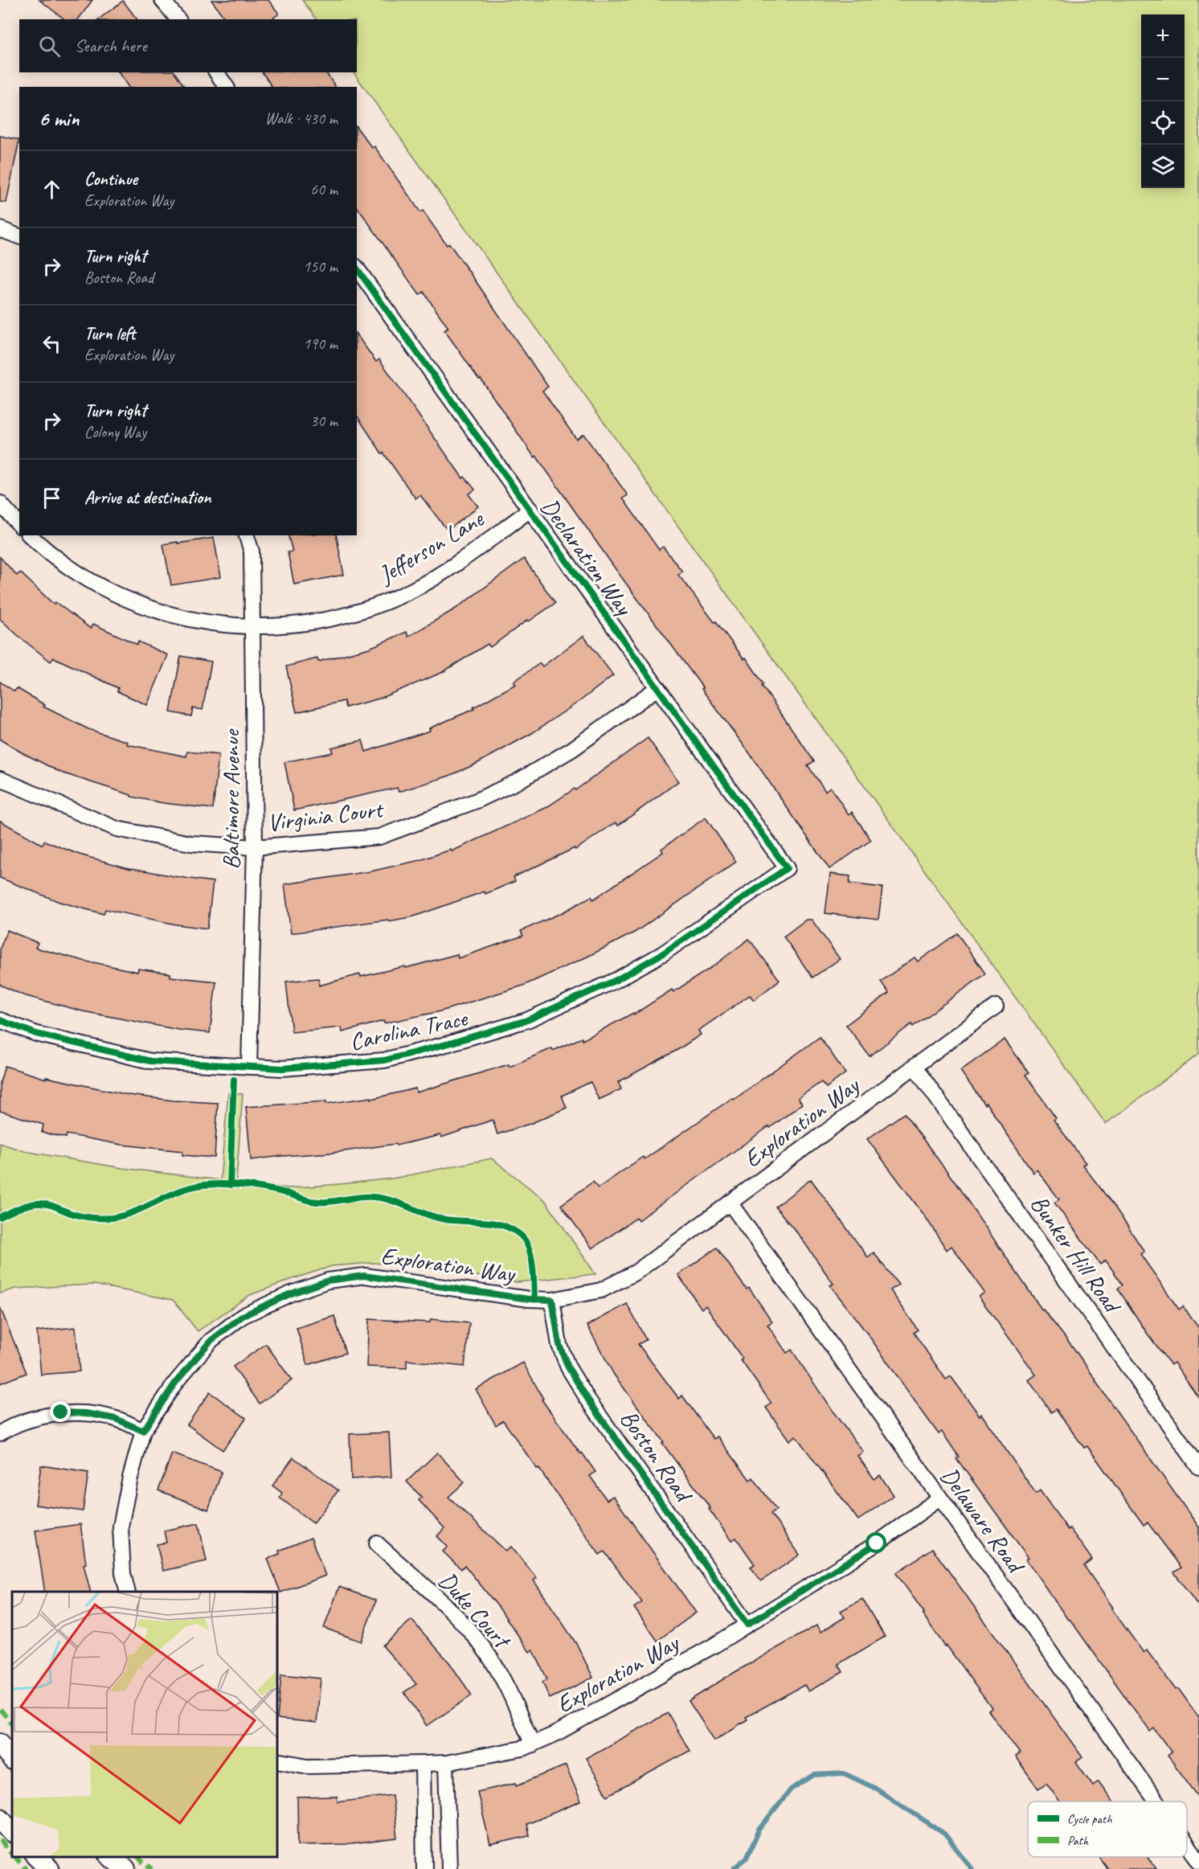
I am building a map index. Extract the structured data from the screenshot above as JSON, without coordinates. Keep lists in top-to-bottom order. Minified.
{"streets":{"street":["Jefferson Lane","Declaration Way","Baltimore Avenue","Virginia Court","Carolina Trace","Exploration Way","Bunker Hill Road","Boston Road","Delaware Road","Duke Court"]},"crossings":[["Jefferson Lane","Declaration Way"],["Jefferson Lane","Baltimore Avenue"],["Declaration Way","Virginia Court"],["Declaration Way","Carolina Trace"],["Baltimore Avenue","Virginia Court"],["Baltimore Avenue","Carolina Trace"],["Exploration Way","Bunker Hill Road"],["Exploration Way","Boston Road"],["Exploration Way","Delaware Road"],["Exploration Way","Duke Court"]],"legend":["Cycle path","Path"],"page":{"map_buttons":["+","−"],"search":"Search here","heading":["6 min","Walk · 430 m"],"list":[["Continue","Exploration Way","60 m"],["Turn right","Boston Road","150 m"],["Turn left","Exploration Way","190 m"],["Turn right","Colony Way","30 m"],"Arrive at destination"]}}
